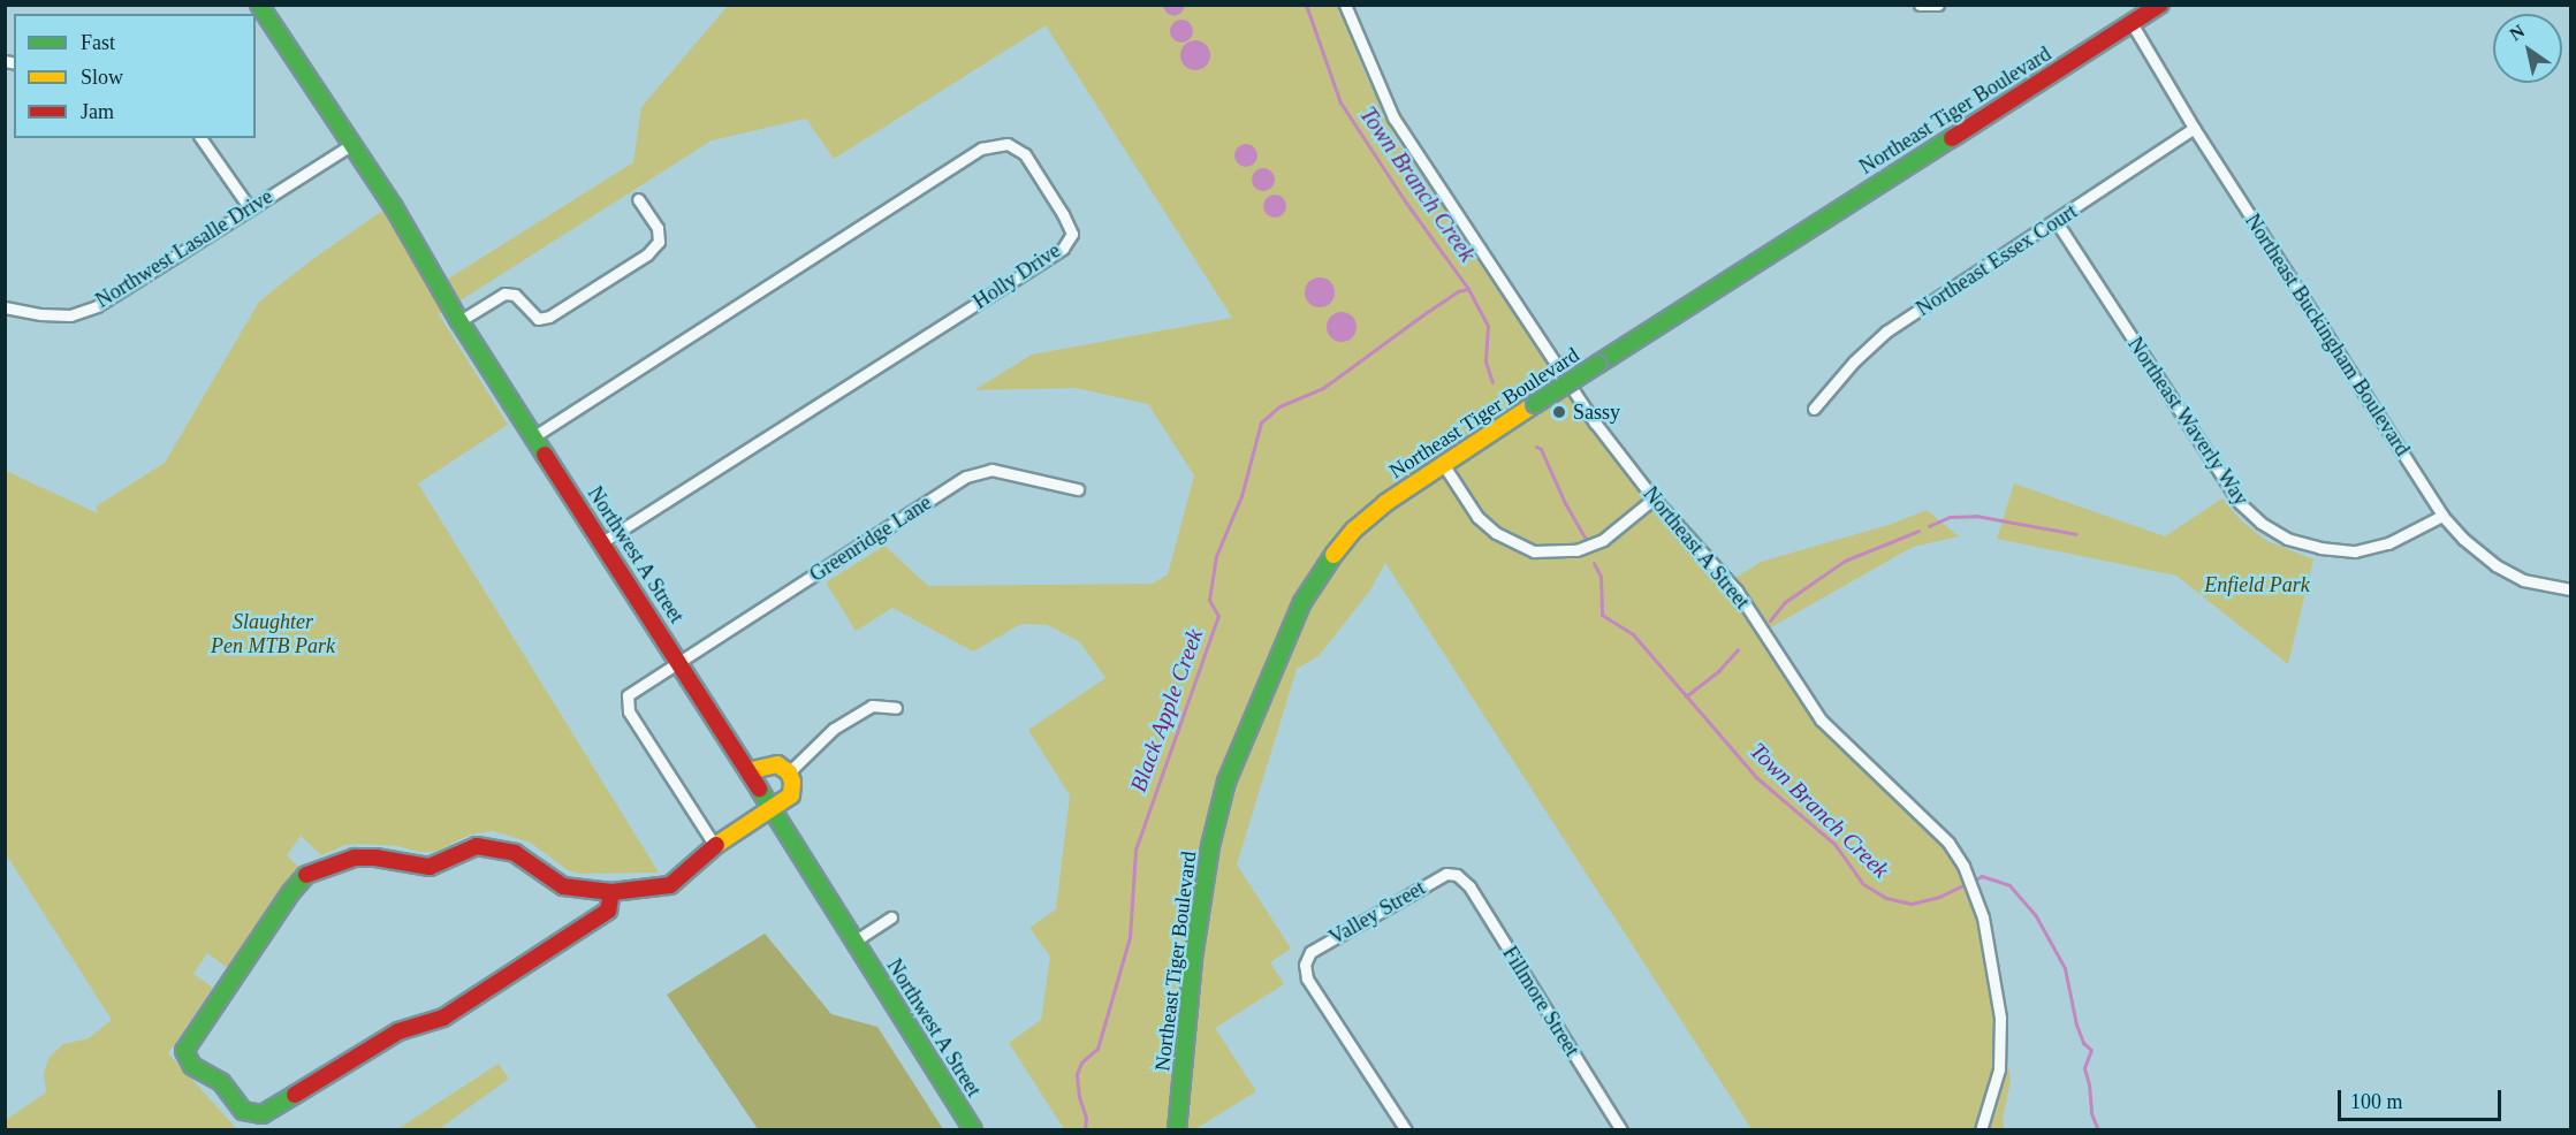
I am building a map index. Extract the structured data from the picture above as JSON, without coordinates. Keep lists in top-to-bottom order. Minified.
{"streets":{"street":["Northeast Tiger Boulevard","Northwest Lasalle Drive","Northeast Essex Court","Holly Drive","Northeast Buckingham Boulevard","Northeast Waverly Way","Greenridge Lane","Northeast A Street","Northwest A Street","Valley Street","Fillmore Street"]},"crossings":[["Northeast Tiger Boulevard","Northeast Buckingham Boulevard"],["Northwest Lasalle Drive","Northwest A Street"],["Northeast Essex Court","Northeast Buckingham Boulevard"],["Northeast Essex Court","Northeast Waverly Way"],["Holly Drive","Northwest A Street"],["Northeast Buckingham Boulevard","Northeast Waverly Way"],["Greenridge Lane","Northwest A Street"],["Valley Street","Fillmore Street"]],"water":["Town Branch Creek","Black Apple Creek"],"parks":["Enfield Park","Slaughter Pen MTB Park"],"places":["Sassy"],"legend":["Fast","Slow","Jam"],"scale_bar":"100 m","north":"top left"}
